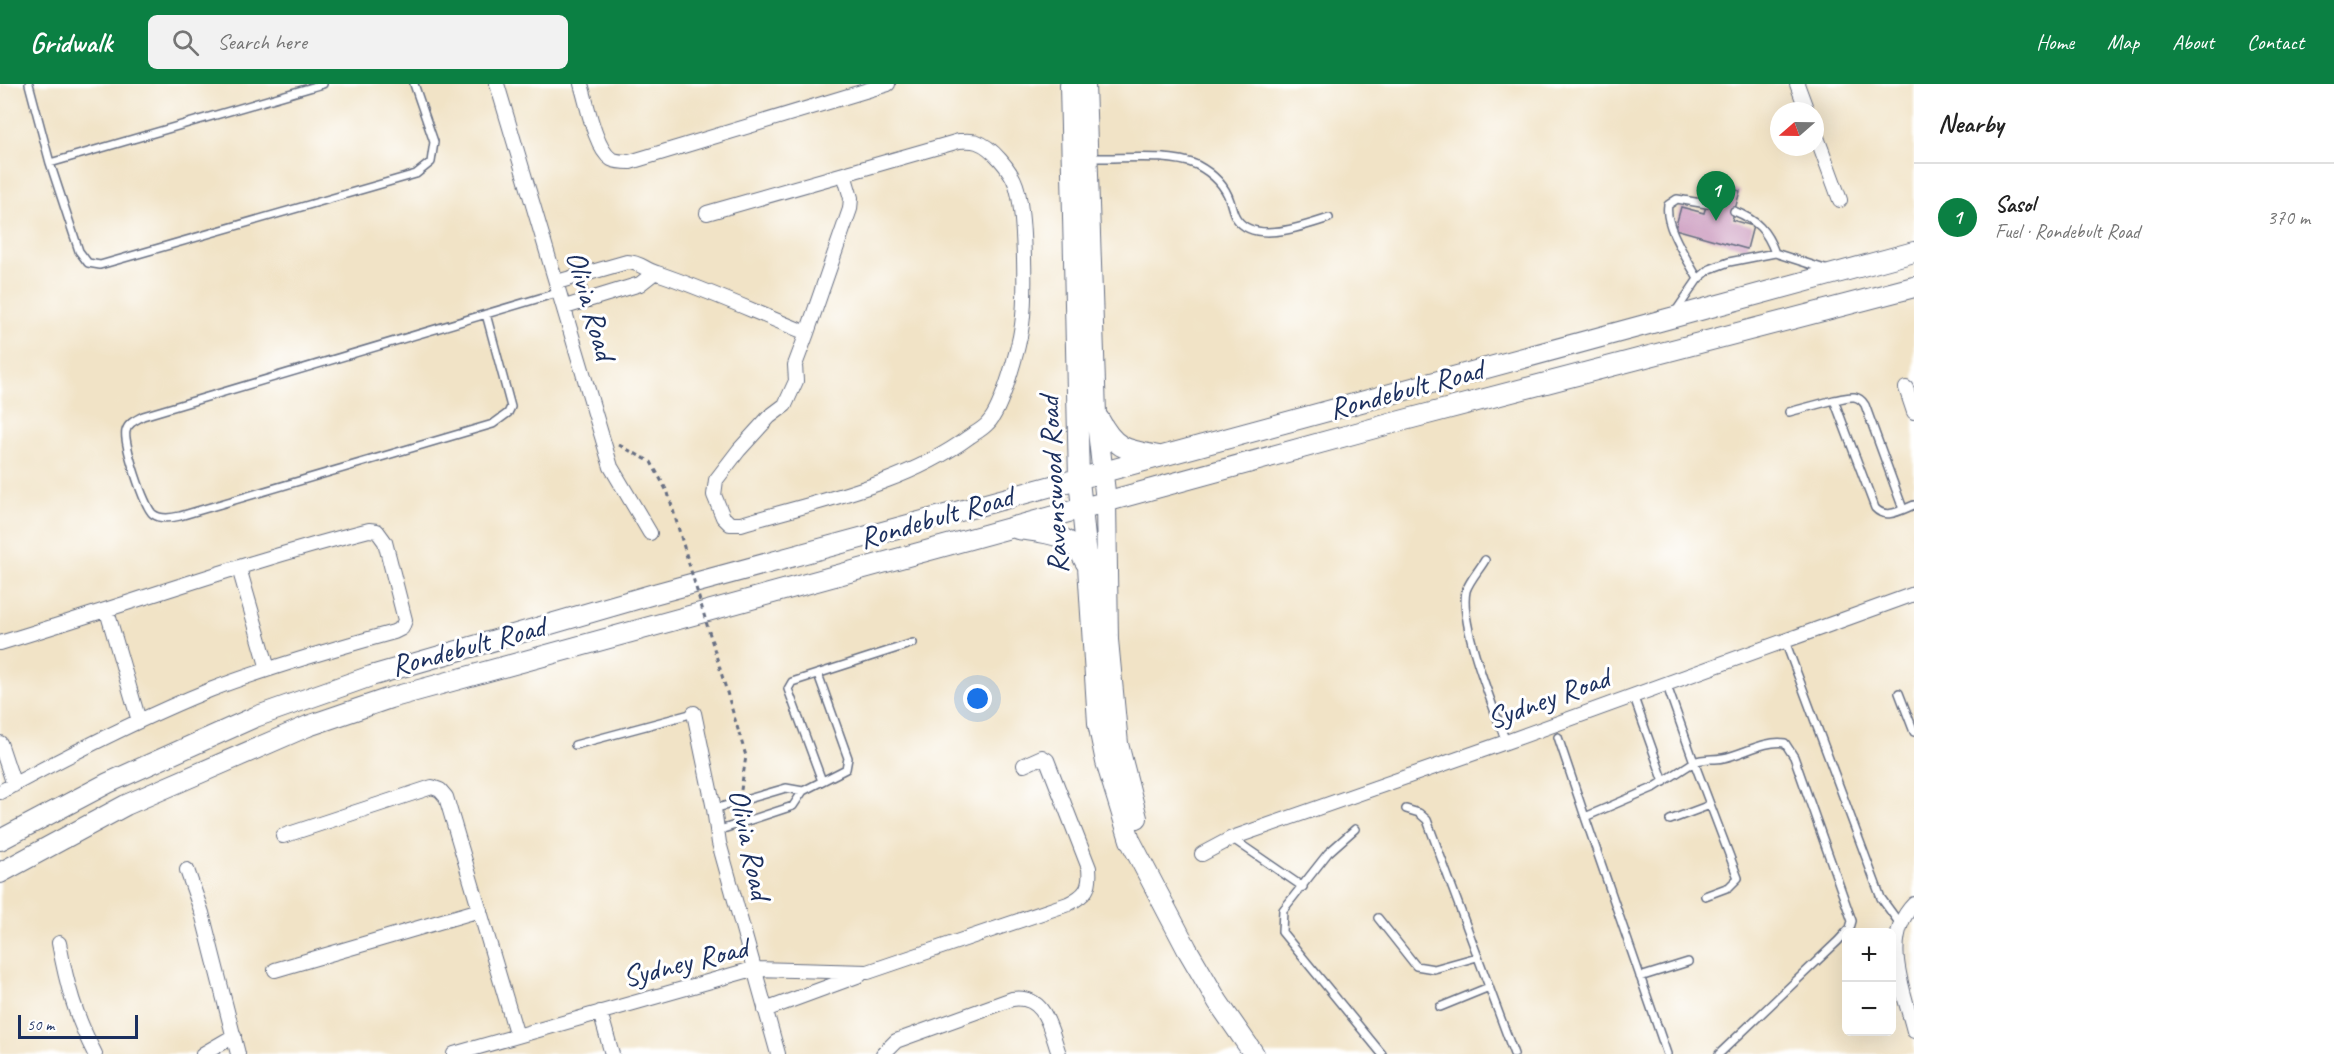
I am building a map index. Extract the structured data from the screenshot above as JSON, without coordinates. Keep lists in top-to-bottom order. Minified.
{"streets":{"main road":["Rondebult Road","Ravenswood Road"],"street":["Olivia Road","Sydney Road"]},"crossings":[["Olivia Road","Sydney Road"],["Rondebult Road","Ravenswood Road"]],"scale_bar":"50 m","north":"left","page":{"header":"Gridwalk","search":"Search here","nav":["Home","Map","About","Contact"],"heading":"Nearby","list":[{"mark":"1","name":"Sasol","note":"Fuel · Rondebult Road","value":"370 m"}],"pins":"1","map_buttons":["+","−"],"scale":"50 m"}}
